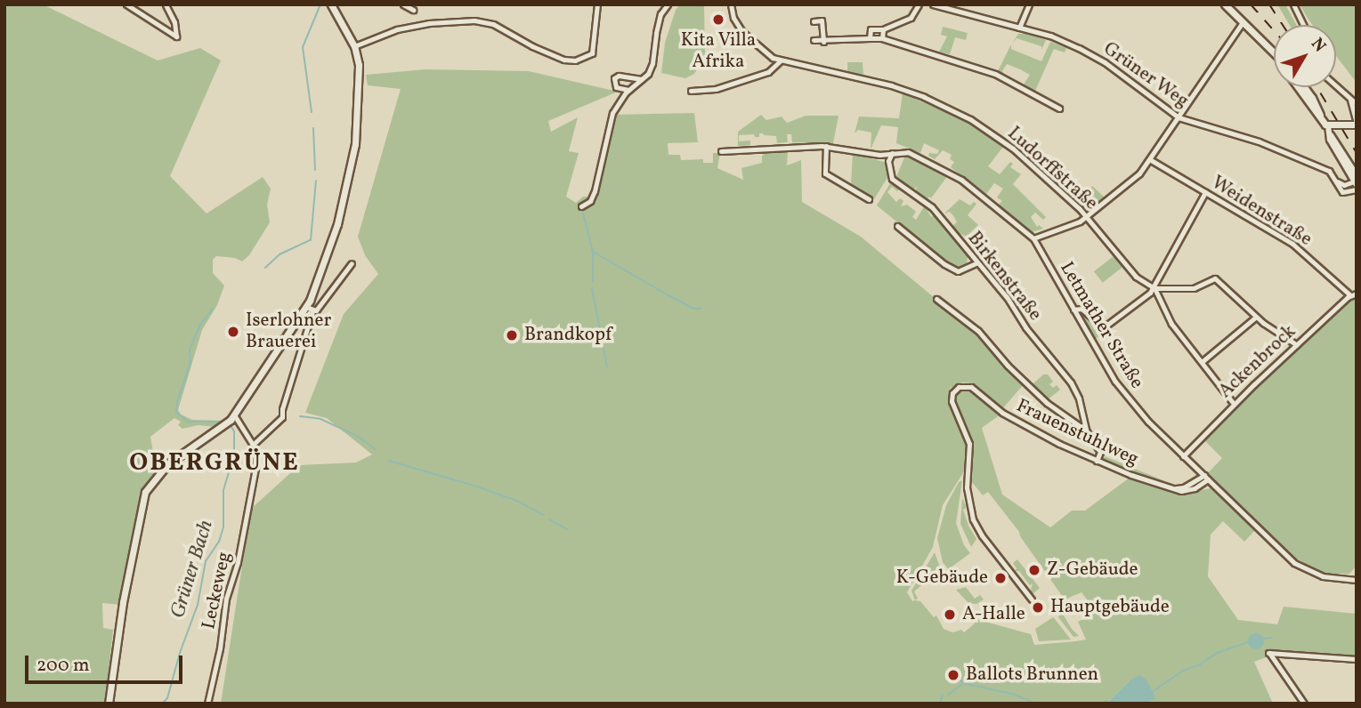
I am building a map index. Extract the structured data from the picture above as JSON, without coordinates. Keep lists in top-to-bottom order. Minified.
{"streets":{"street":["Grüner Weg","Ludorffstraße","Weidenstraße","Birkenstraße","Letmather Straße","Ackenbrock","Frauenstuhlweg","Leckeweg"]},"crossings":[["Ludorffstraße","Ackenbrock"],["Weidenstraße","Ackenbrock"],["Birkenstraße","Frauenstuhlweg"],["Letmather Straße","Ackenbrock"],["Letmather Straße","Frauenstuhlweg"]],"districts":["OBERGRÜNE"],"water":["Grüner Bach"],"places":["Kita Villa Afrika","Iserlohner Brauerei","Brandkopf","Z-Gebäude","K-Gebäude","Hauptgebäude","A-Halle","Ballots Brunnen"],"scale_bar":"200 m","north":"top right"}
